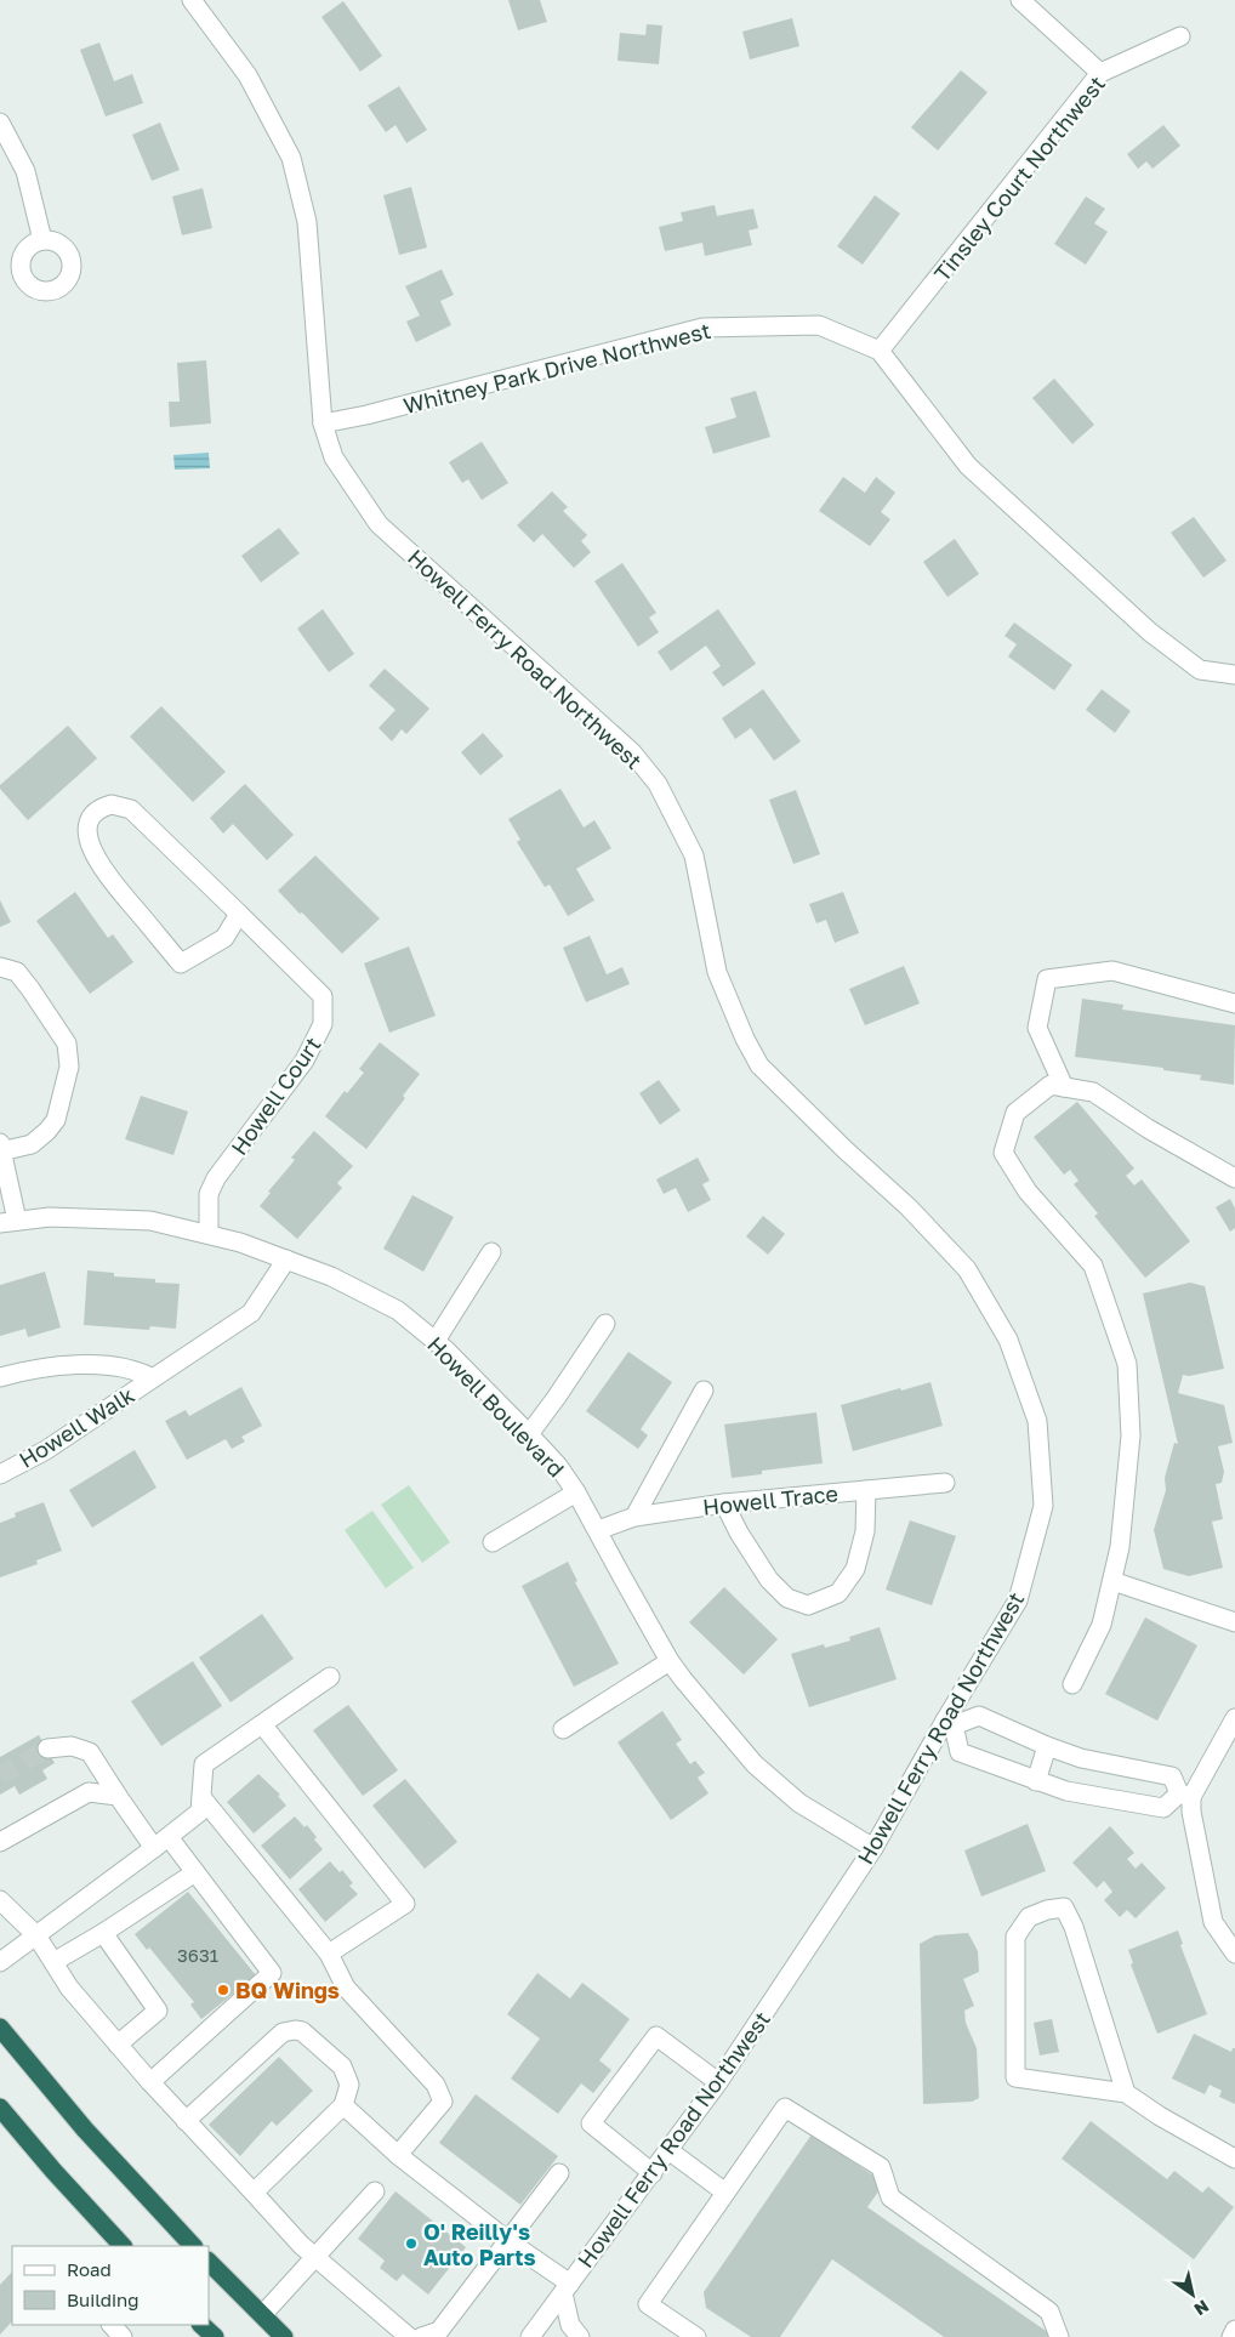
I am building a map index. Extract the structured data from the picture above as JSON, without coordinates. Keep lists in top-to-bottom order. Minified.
{"streets":{"street":["Tinsley Court Northwest","Whitney Park Drive Northwest","Howell Ferry Road Northwest","Howell Court","Howell Boulevard","Howell Walk","Howell Trace"]},"crossings":[["Tinsley Court Northwest","Whitney Park Drive Northwest"],["Whitney Park Drive Northwest","Howell Ferry Road Northwest"],["Howell Ferry Road Northwest","Howell Boulevard"],["Howell Court","Howell Boulevard"],["Howell Boulevard","Howell Walk"],["Howell Boulevard","Howell Trace"]],"places":["BQ Wings","O' Reilly's Auto Parts"],"house_numbers":["3631"],"legend":["Road","Building"],"north":"bottom right"}
